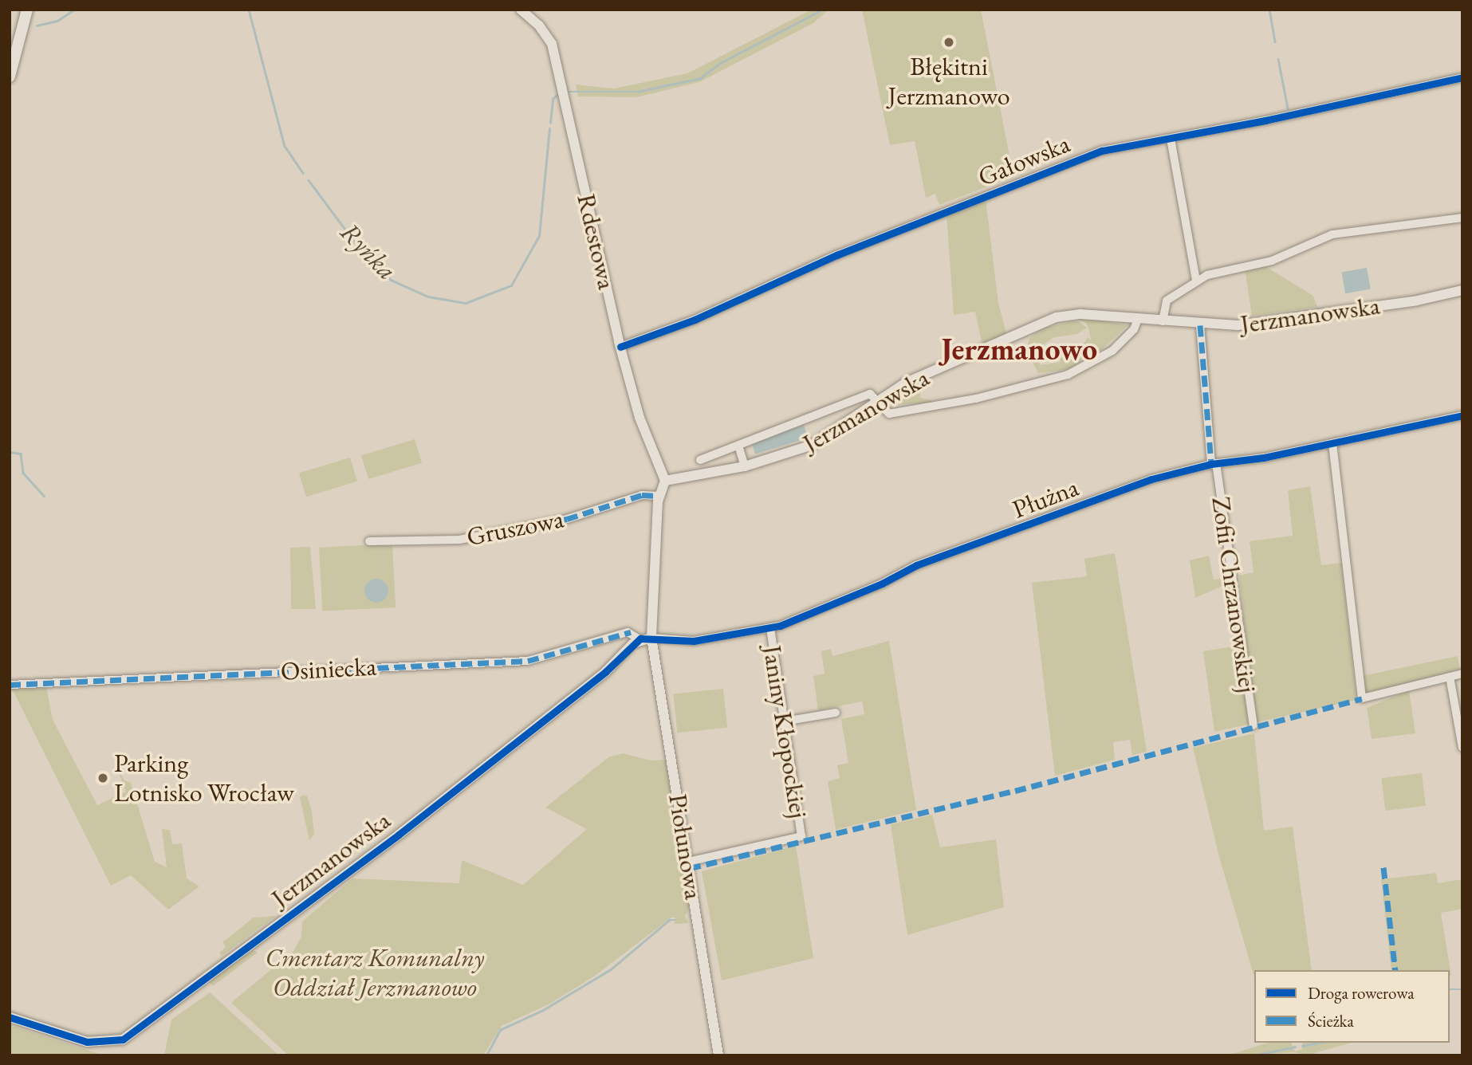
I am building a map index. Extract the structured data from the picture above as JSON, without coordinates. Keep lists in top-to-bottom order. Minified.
{"streets":{"street":["Gałowska","Rdestowa","Jerzmanowska","Płużna","Gruszowa","Zofii Chrzanowskiej","Osiniecka","Janiny Kłopockiej","Piołunowa"]},"crossings":[["Gałowska","Rdestowa"],["Rdestowa","Jerzmanowska"],["Jerzmanowska","Zofii Chrzanowskiej"],["Jerzmanowska","Osiniecka"],["Płużna","Zofii Chrzanowskiej"],["Płużna","Janiny Kłopockiej"],["Płużna","Piołunowa"],["Janiny Kłopockiej","Piołunowa"]],"districts":["Jerzmanowo"],"water":["Ryńka"],"parks":["Cmentarz Komunalny Oddział Jerzmanowo"],"places":["Błękitni Jerzmanowo","Parking Lotnisko Wrocław"],"legend":["Droga rowerowa","Ścieżka"]}
